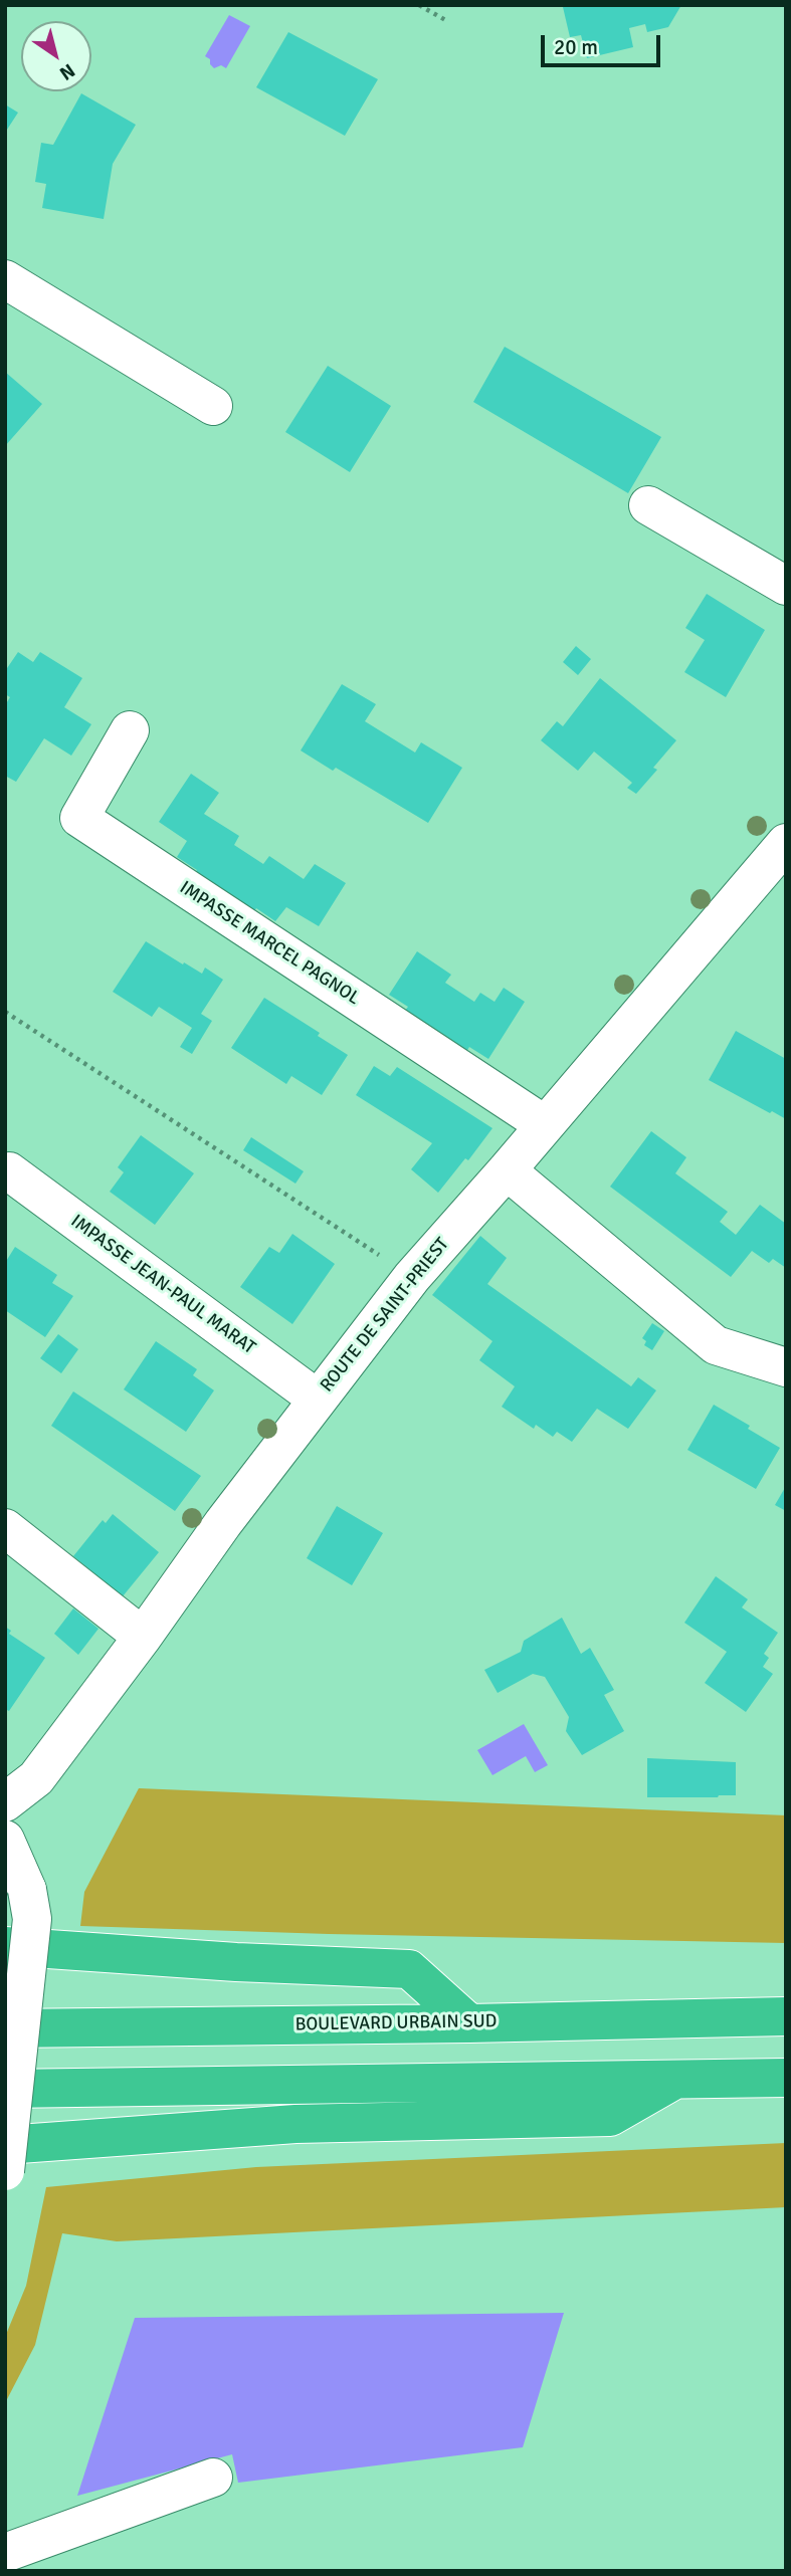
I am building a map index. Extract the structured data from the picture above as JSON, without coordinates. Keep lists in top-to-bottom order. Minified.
{"streets":{"highway":["BOULEVARD URBAIN SUD"],"street":["IMPASSE MARCEL PAGNOL","IMPASSE JEAN-PAUL MARAT","ROUTE DE SAINT-PRIEST"]},"crossings":[["IMPASSE MARCEL PAGNOL","ROUTE DE SAINT-PRIEST"],["IMPASSE JEAN-PAUL MARAT","ROUTE DE SAINT-PRIEST"]],"scale_bar":"20 m","north":"bottom right"}
